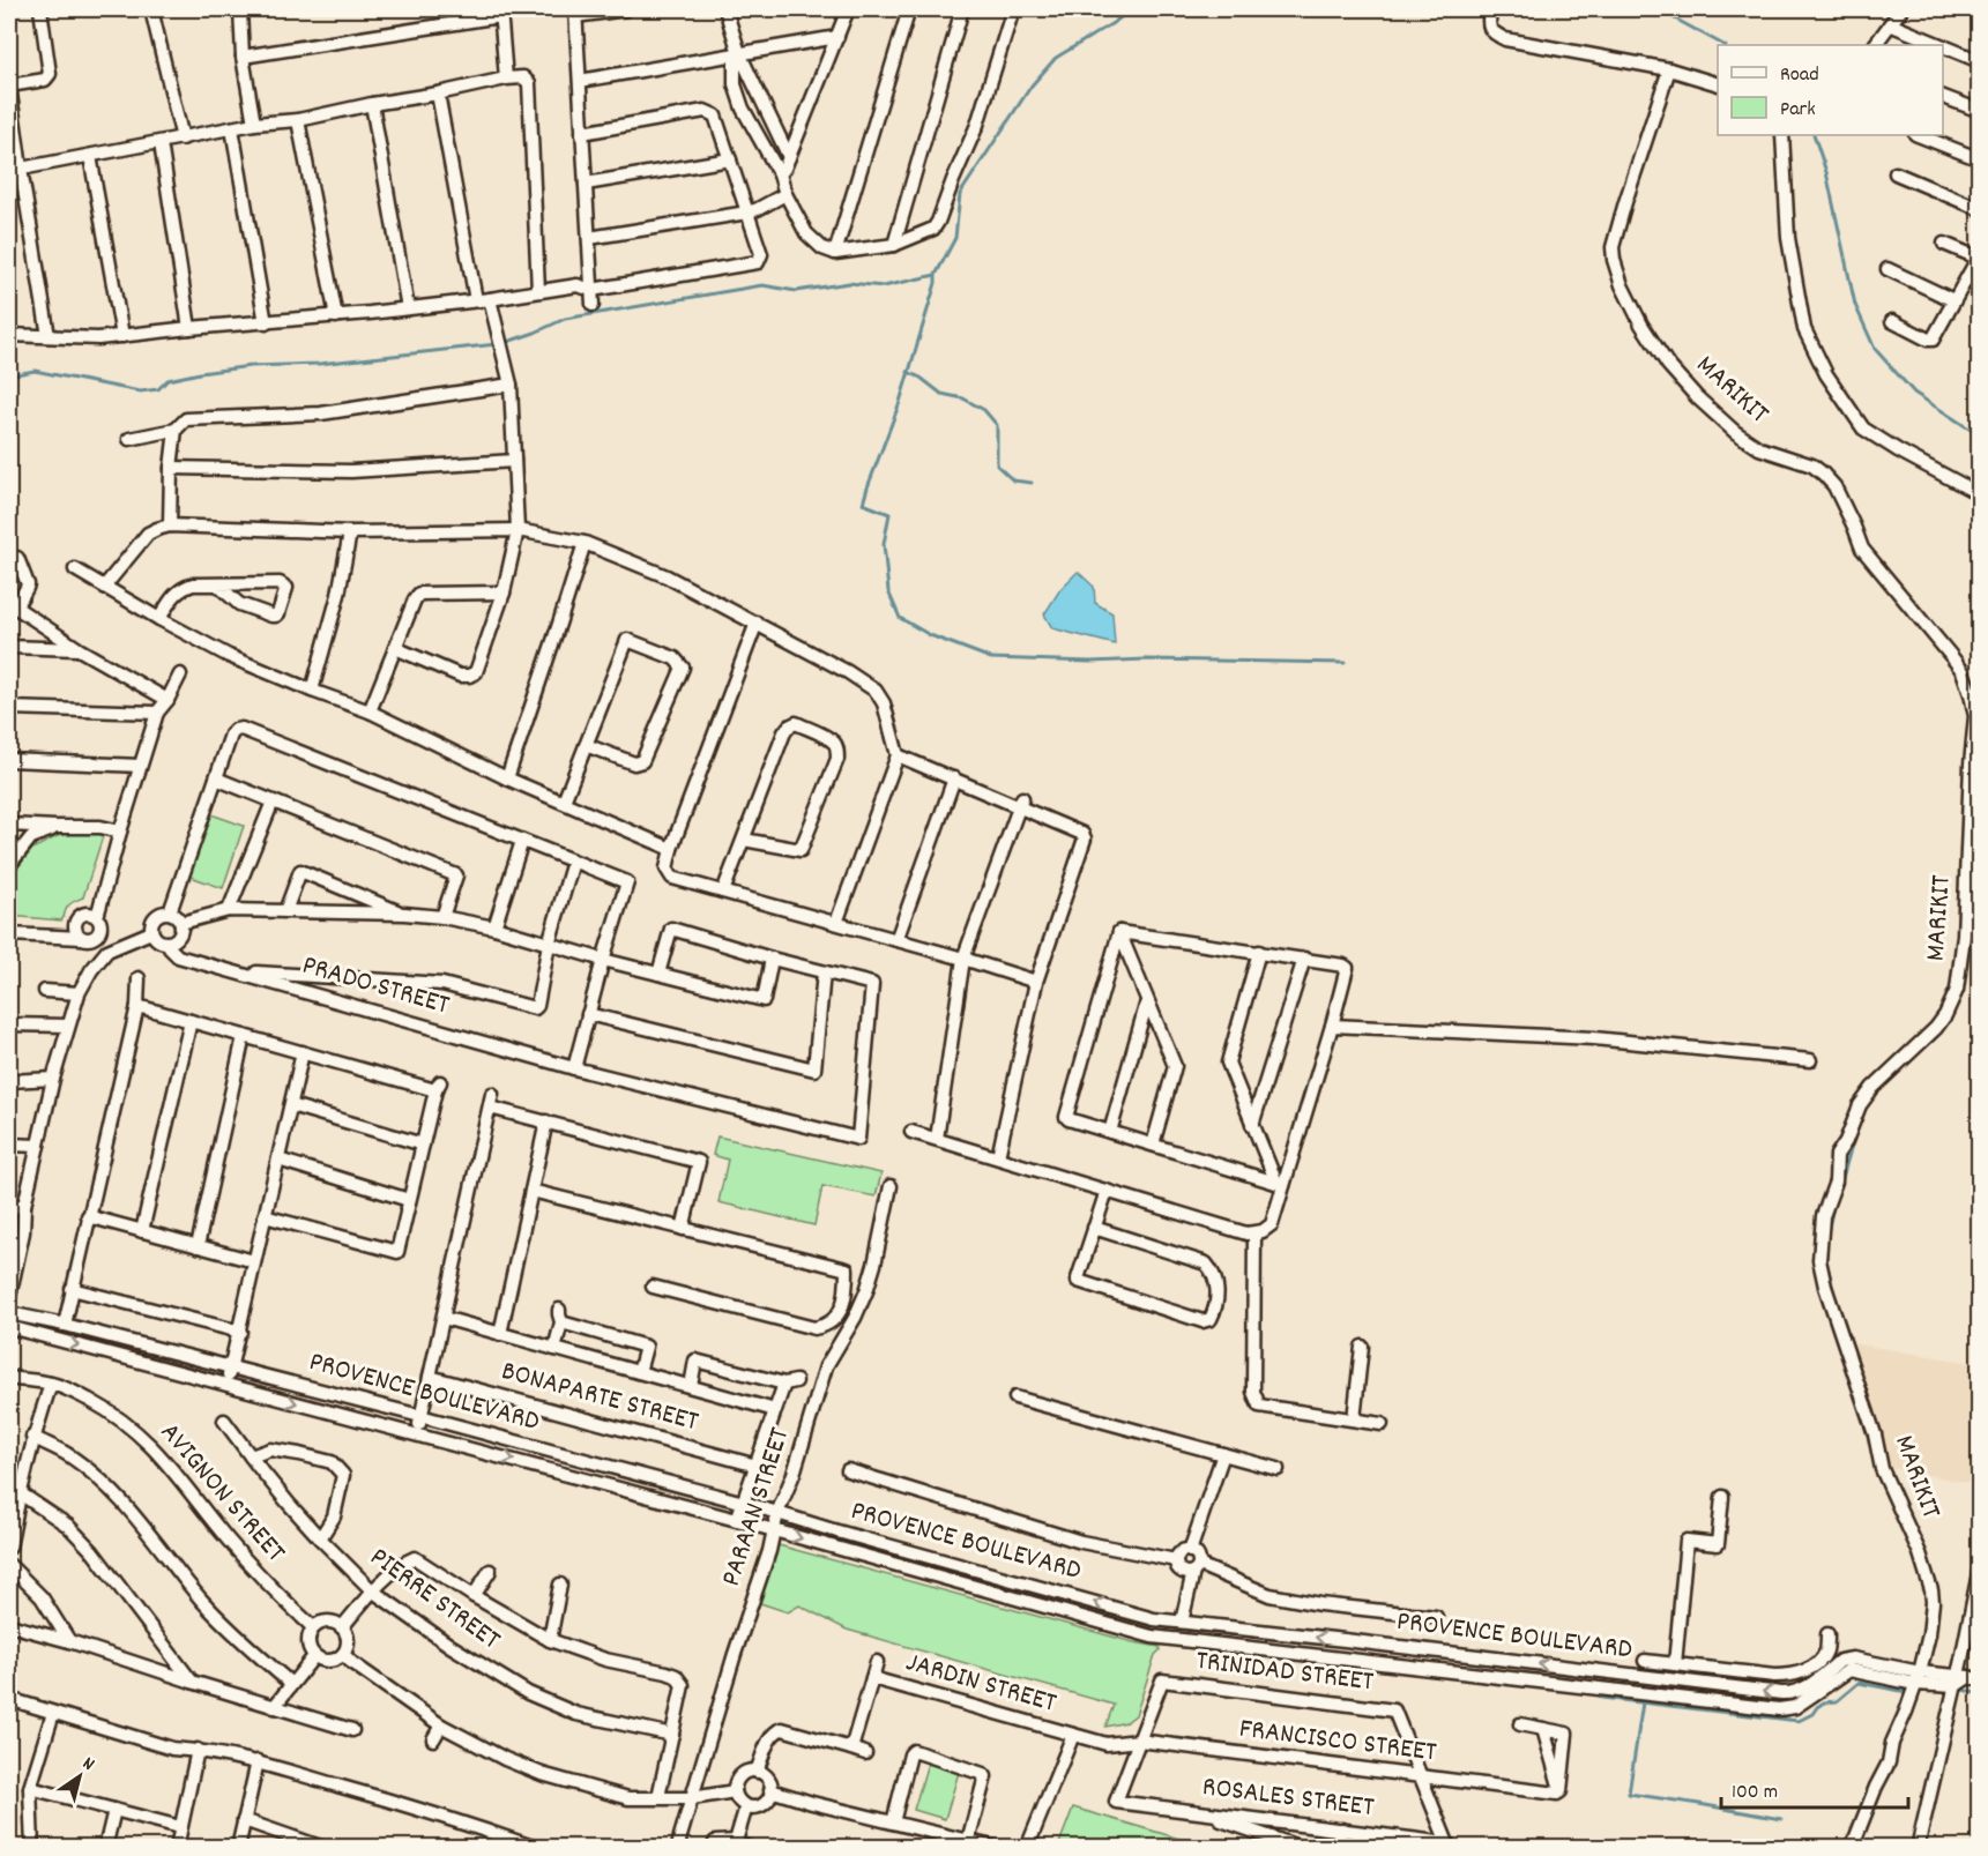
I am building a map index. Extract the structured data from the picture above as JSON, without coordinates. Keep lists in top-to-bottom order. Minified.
{"streets":{"street":["MARIKIT","PRADO STREET","PROVENCE BOULEVARD","BONAPARTE STREET","AVIGNON STREET","PARAAN STREET","PIERRE STREET","TRINIDAD STREET","JARDIN STREET","FRANCISCO STREET","ROSALES STREET"]},"crossings":[["MARIKIT","PROVENCE BOULEVARD"],["PROVENCE BOULEVARD","PARAAN STREET"],["TRINIDAD STREET","FRANCISCO STREET"],["TRINIDAD STREET","ROSALES STREET"],["JARDIN STREET","FRANCISCO STREET"],["FRANCISCO STREET","ROSALES STREET"]],"legend":["Road","Park"],"scale_bar":"100 m","north":"top right"}
